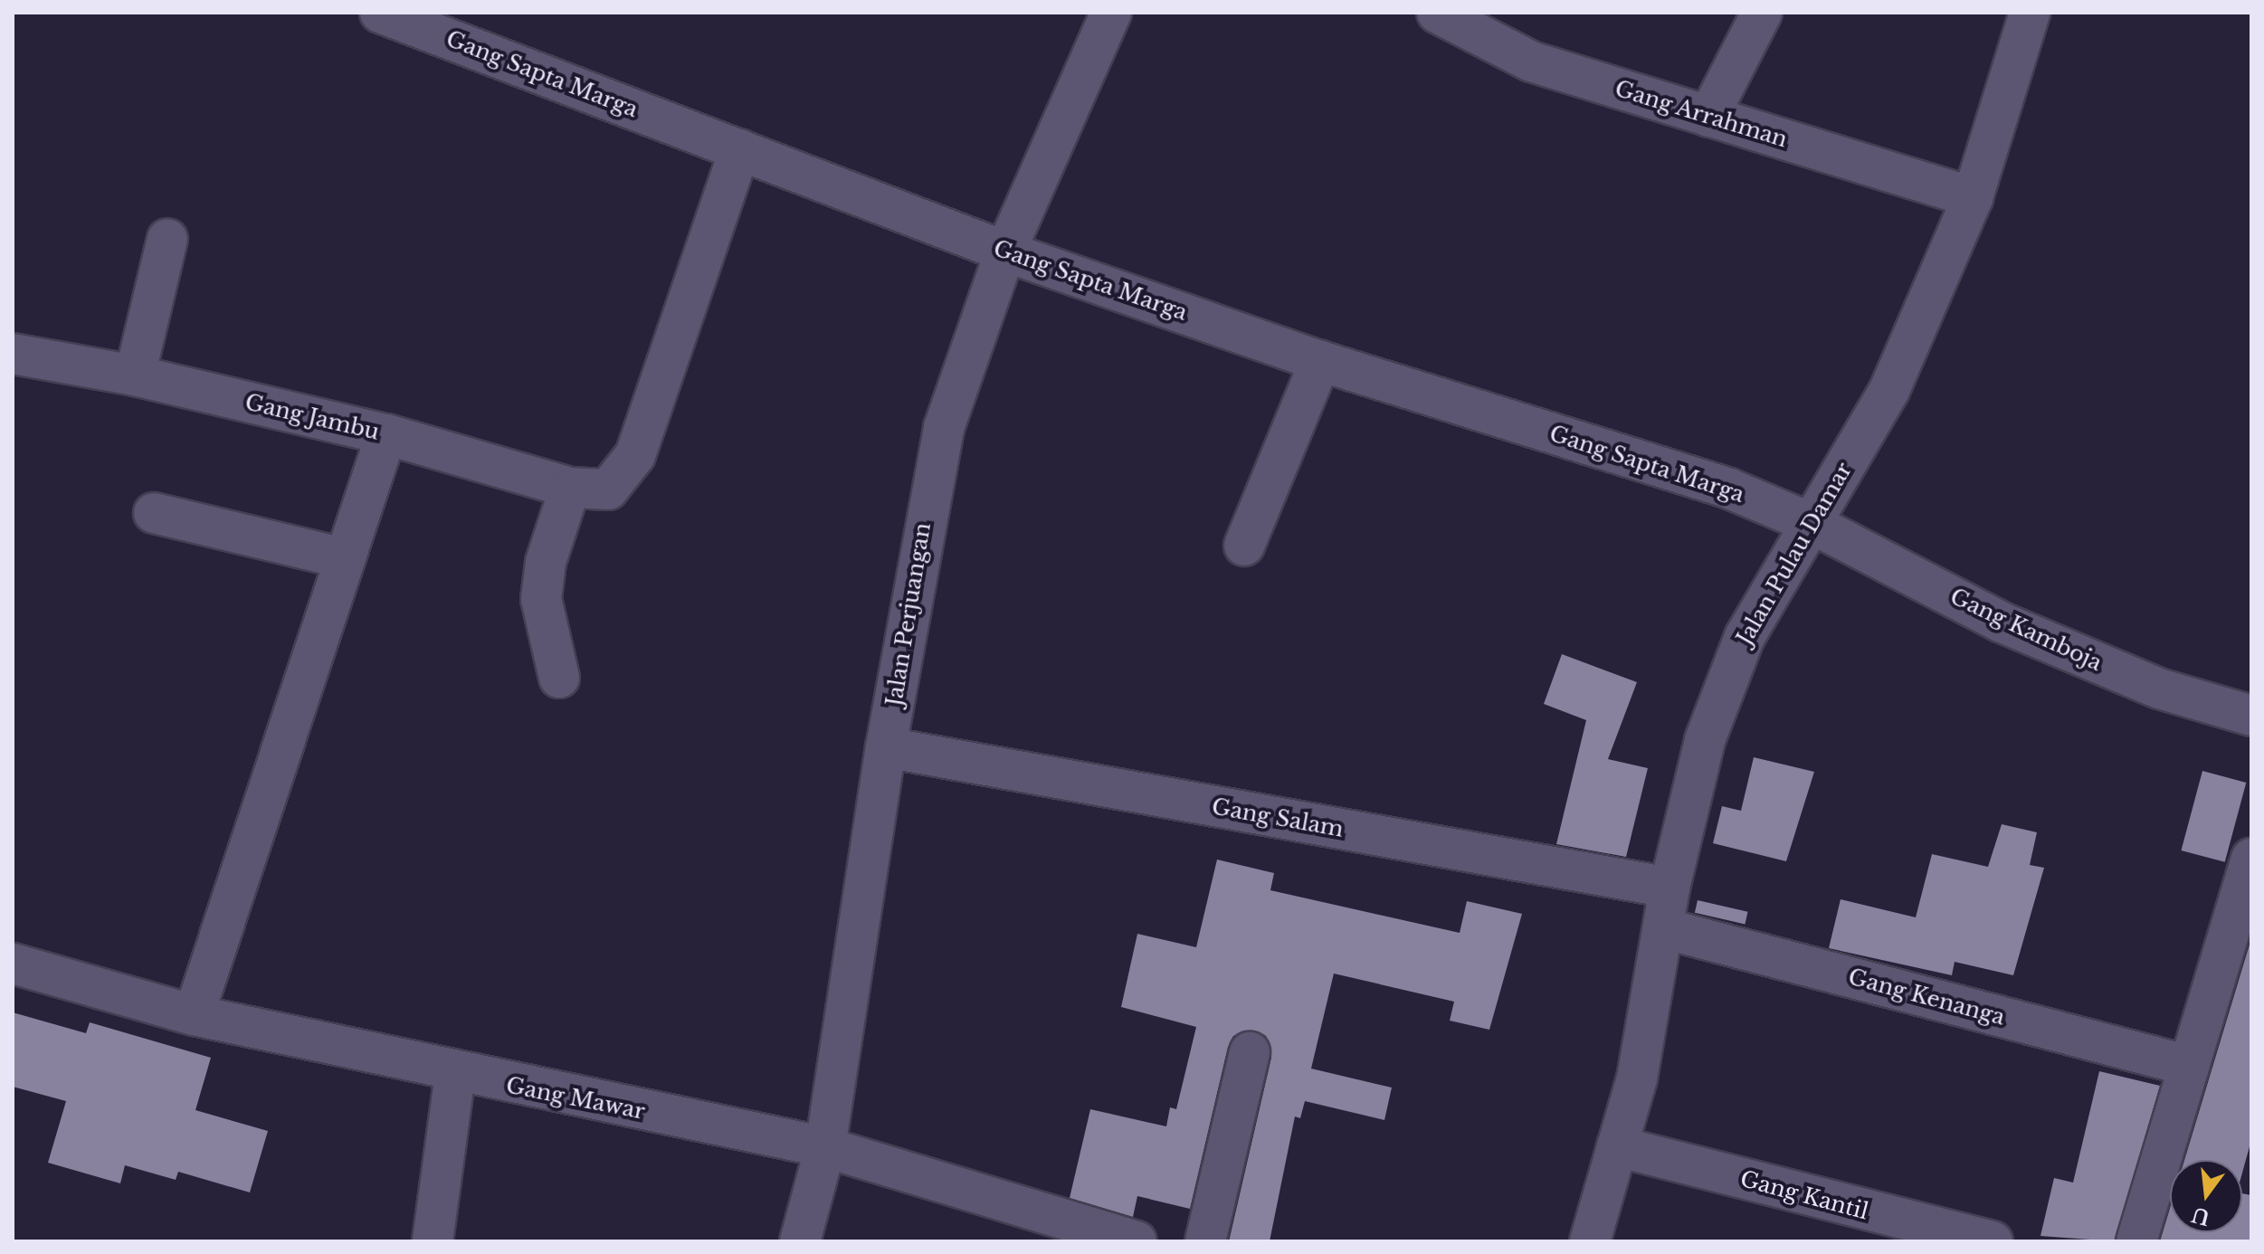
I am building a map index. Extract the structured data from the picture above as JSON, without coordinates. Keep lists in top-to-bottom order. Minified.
{"streets":{"street":["Gang Sapta Marga","Gang Arrahman","Gang Jambu","Jalan Pulau Damar","Jalan Perjuangan","Gang Kamboja","Gang Salam","Gang Kenanga","Gang Mawar","Gang Kantil"]},"crossings":[["Gang Sapta Marga","Jalan Pulau Damar"],["Gang Sapta Marga","Jalan Perjuangan"],["Gang Sapta Marga","Gang Kamboja"],["Gang Arrahman","Jalan Pulau Damar"],["Jalan Pulau Damar","Gang Kamboja"],["Jalan Pulau Damar","Gang Salam"],["Jalan Pulau Damar","Gang Kenanga"],["Jalan Pulau Damar","Gang Kantil"],["Jalan Perjuangan","Gang Salam"],["Jalan Perjuangan","Gang Mawar"]],"north":"bottom"}
